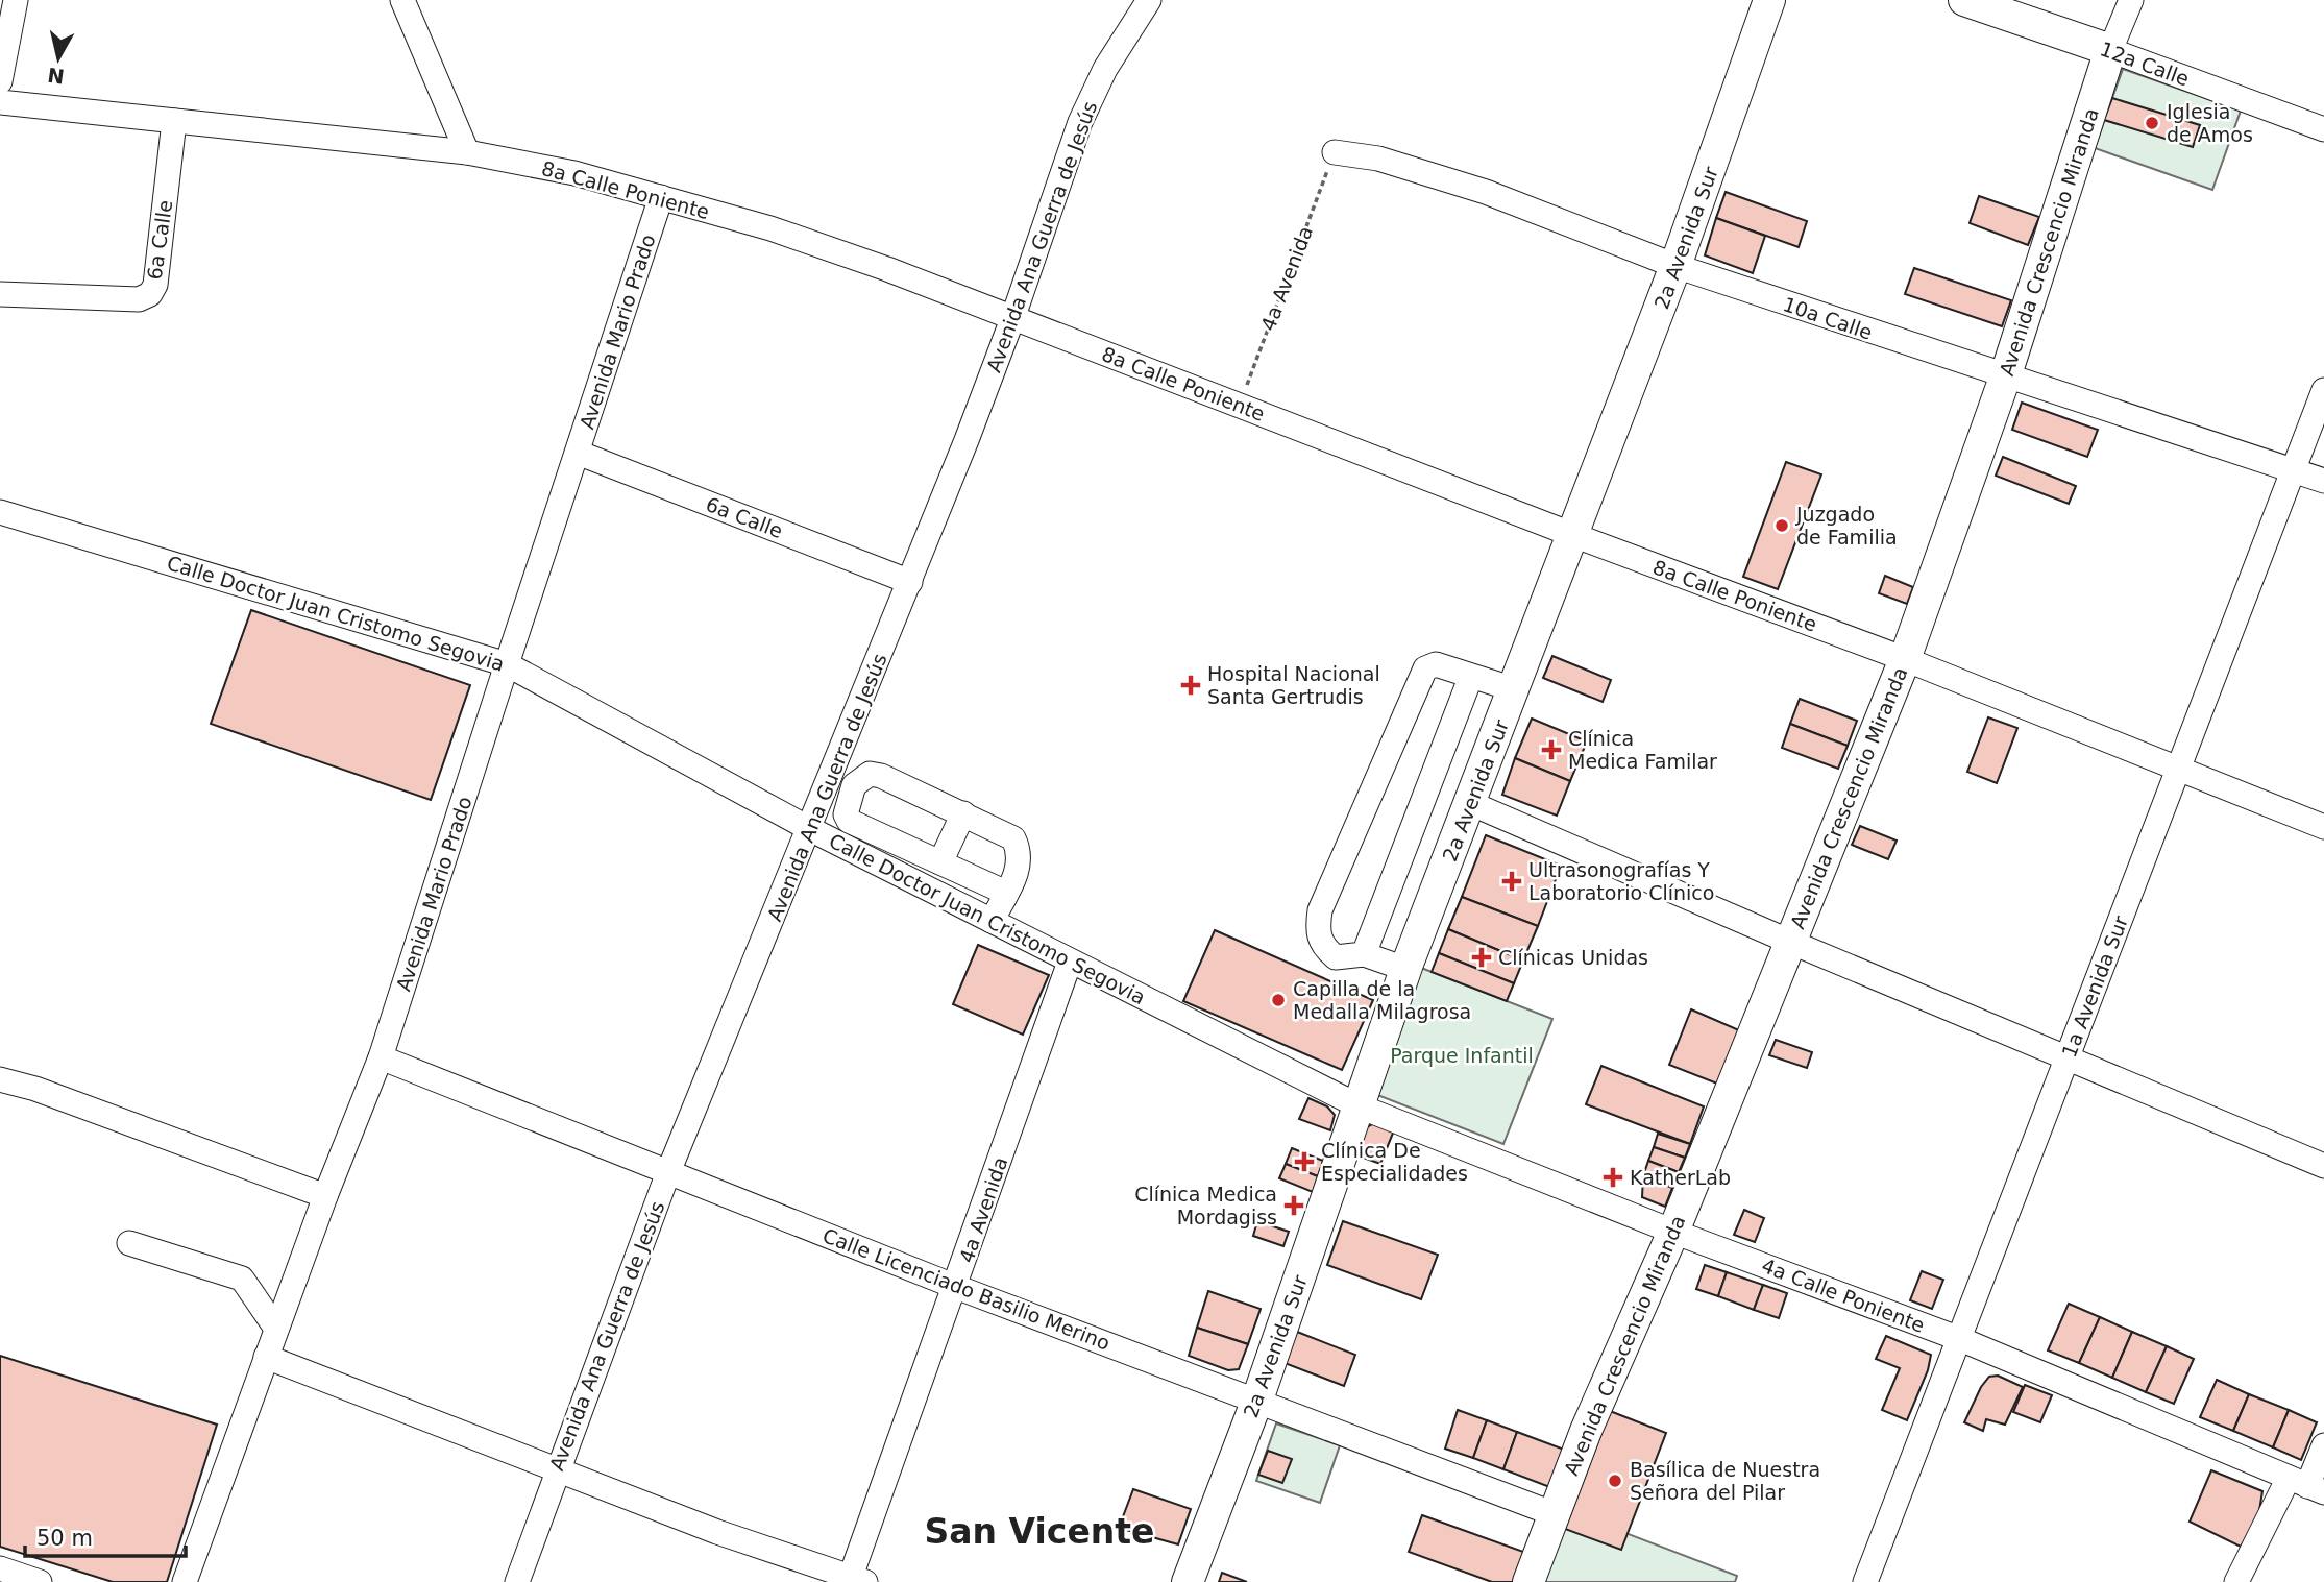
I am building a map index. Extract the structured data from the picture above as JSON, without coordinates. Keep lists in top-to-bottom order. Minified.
{"streets":{"main road":["12a Calle","2a Avenida Sur","Avenida Crescencio Miranda"],"street":["8a Calle Poniente","Avenida Ana Guerra de Jesús","6a Calle","4a Avenida","10a Calle","Avenida Mario Prado","Calle Doctor Juan Cristomo Segovia","1a Avenida Sur","Calle Licenciado Basilio Merino","4a Calle Poniente"]},"crossings":[["12a Calle","Avenida Crescencio Miranda"],["8a Calle Poniente","Avenida Ana Guerra de Jesús"],["8a Calle Poniente","2a Avenida Sur"],["8a Calle Poniente","6a Calle"],["8a Calle Poniente","Avenida Crescencio Miranda"],["8a Calle Poniente","4a Avenida"],["8a Calle Poniente","Avenida Mario Prado"],["8a Calle Poniente","1a Avenida Sur"],["Avenida Ana Guerra de Jesús","6a Calle"],["Avenida Ana Guerra de Jesús","Calle Doctor Juan Cristomo Segovia"],["Avenida Ana Guerra de Jesús","Calle Licenciado Basilio Merino"],["2a Avenida Sur","10a Calle"],["2a Avenida Sur","Calle Doctor Juan Cristomo Segovia"],["2a Avenida Sur","Calle Licenciado Basilio Merino"],["2a Avenida Sur","4a Calle Poniente"],["6a Calle","Avenida Mario Prado"],["Avenida Crescencio Miranda","10a Calle"],["Avenida Crescencio Miranda","Calle Licenciado Basilio Merino"],["Avenida Crescencio Miranda","4a Calle Poniente"],["4a Avenida","10a Calle"],["4a Avenida","Calle Doctor Juan Cristomo Segovia"],["4a Avenida","Calle Licenciado Basilio Merino"],["10a Calle","1a Avenida Sur"],["Avenida Mario Prado","Calle Doctor Juan Cristomo Segovia"],["Avenida Mario Prado","Calle Licenciado Basilio Merino"],["Calle Doctor Juan Cristomo Segovia","4a Calle Poniente"],["1a Avenida Sur","4a Calle Poniente"]],"districts":["San Vicente"],"parks":["Parque Infantil"],"places":{"other":["Iglesia de Amos","Juzgado de Familia","Capilla de la Medalla Milagrosa","Basílica de Nuestra Señora del Pilar"],"health":["Hospital Nacional Santa Gertrudis","Clínica Medica Familar","Ultrasonografías Y Laboratorio Clínico","Clínicas Unidas","Clínica De Especialidades","KatherLab","Clínica Medica Mordagiss"]},"scale_bar":"50 m","north":"bottom"}
